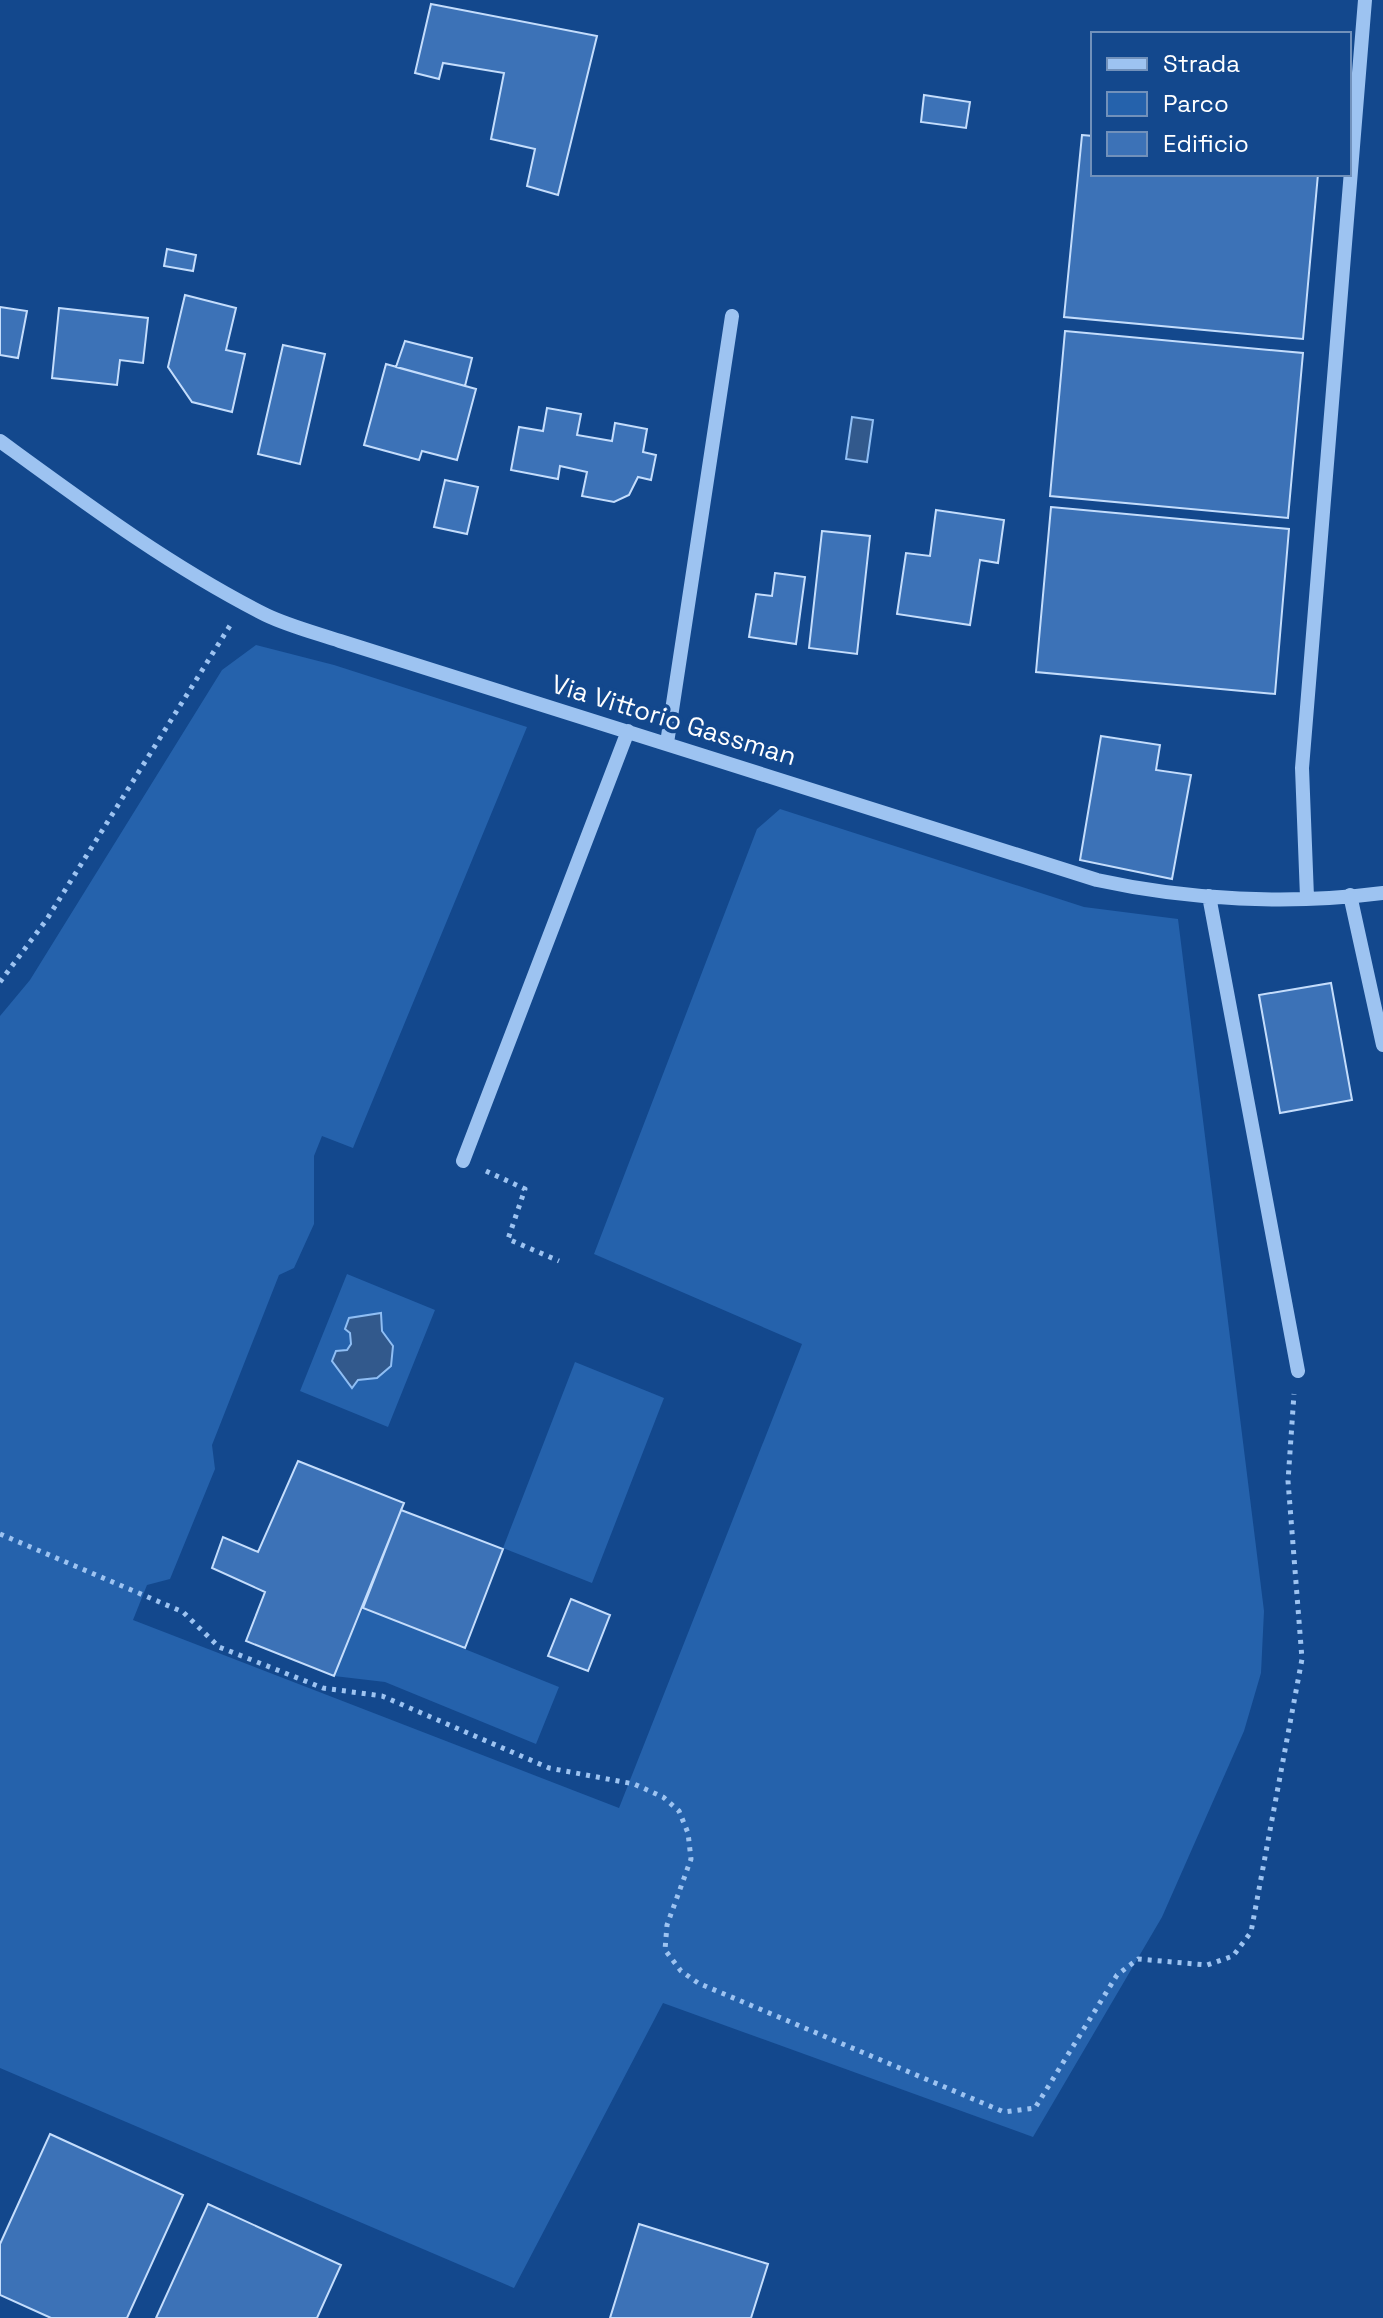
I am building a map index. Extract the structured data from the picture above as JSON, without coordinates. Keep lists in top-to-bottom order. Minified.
{"streets":{"street":["Via Vittorio Gassman"]},"legend":["Strada","Parco","Edificio"]}
